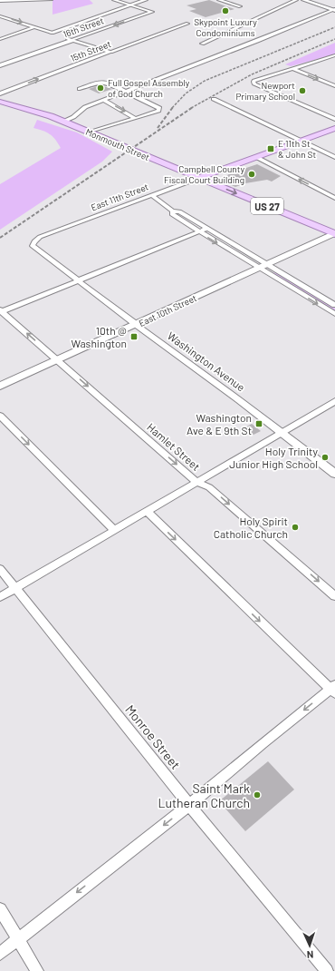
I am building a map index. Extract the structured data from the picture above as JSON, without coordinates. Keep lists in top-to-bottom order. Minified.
{"streets":{"main road":["Monmouth Street","East 11th Street","US 27","East 10th Street"],"street":["16th Street","15th Street","Washington Avenue","Hamlet Street","Monroe Street"]},"crossings":[["Monmouth Street","East 11th Street"],["Monmouth Street","East 10th Street"],["East 11th Street","Washington Avenue"],["East 10th Street","Washington Avenue"],["East 10th Street","Hamlet Street"]],"one_way":["Monmouth Street"],"places":{"other":["Skypoint Luxury Condominiums","Full Gospel Assembly of God Church","Newport Primary School","Campbell County Fiscal Court Building","Holy Trinity Junior High School","Holy Spirit Catholic Church","Saint Mark Lutheran Church"],"transit":["E 11th St & John St","10th @ Washington","Washington Ave & E 9th St"]},"north":"bottom"}
